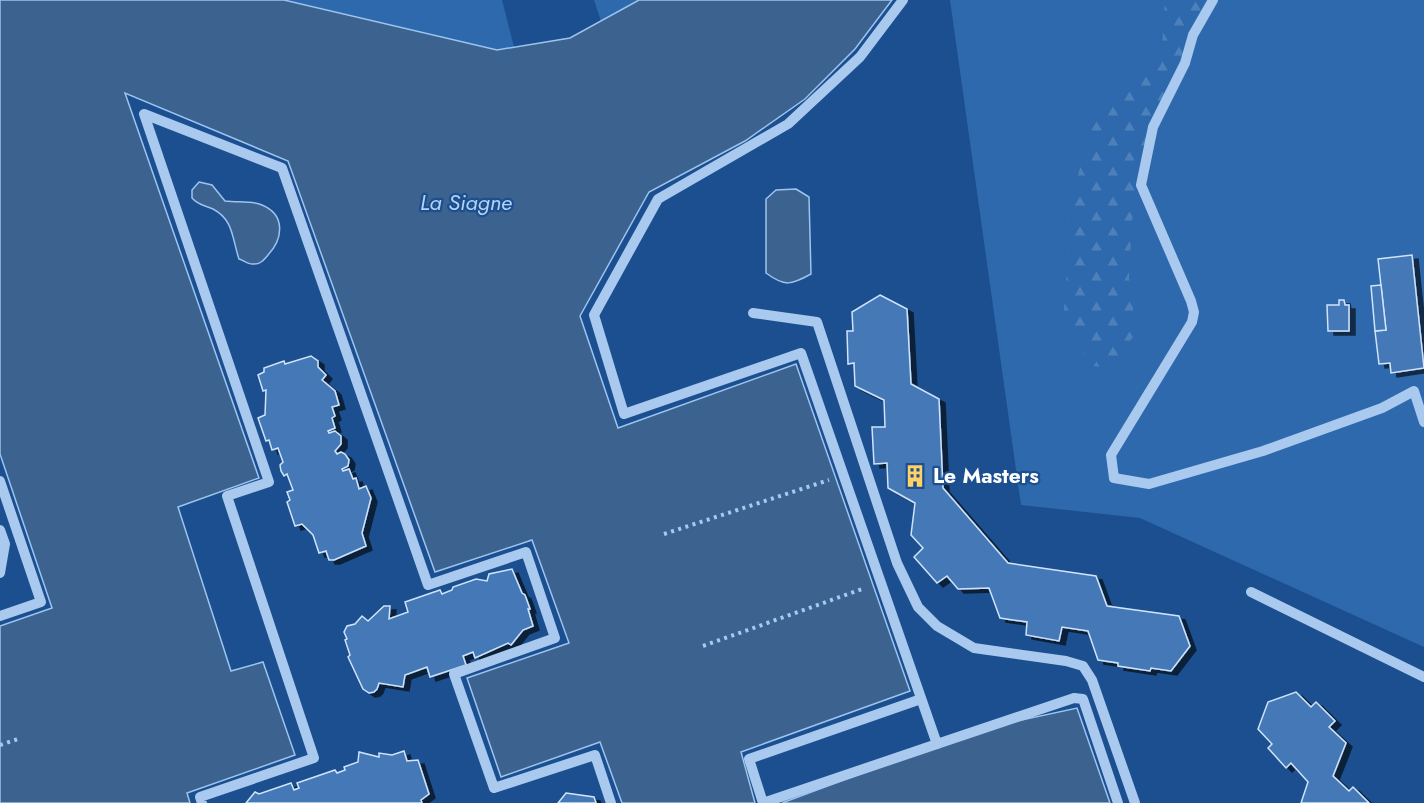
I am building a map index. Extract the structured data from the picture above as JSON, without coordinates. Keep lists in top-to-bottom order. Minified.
{"water":["La Siagne"],"places":{"building":["Le Masters"]}}
